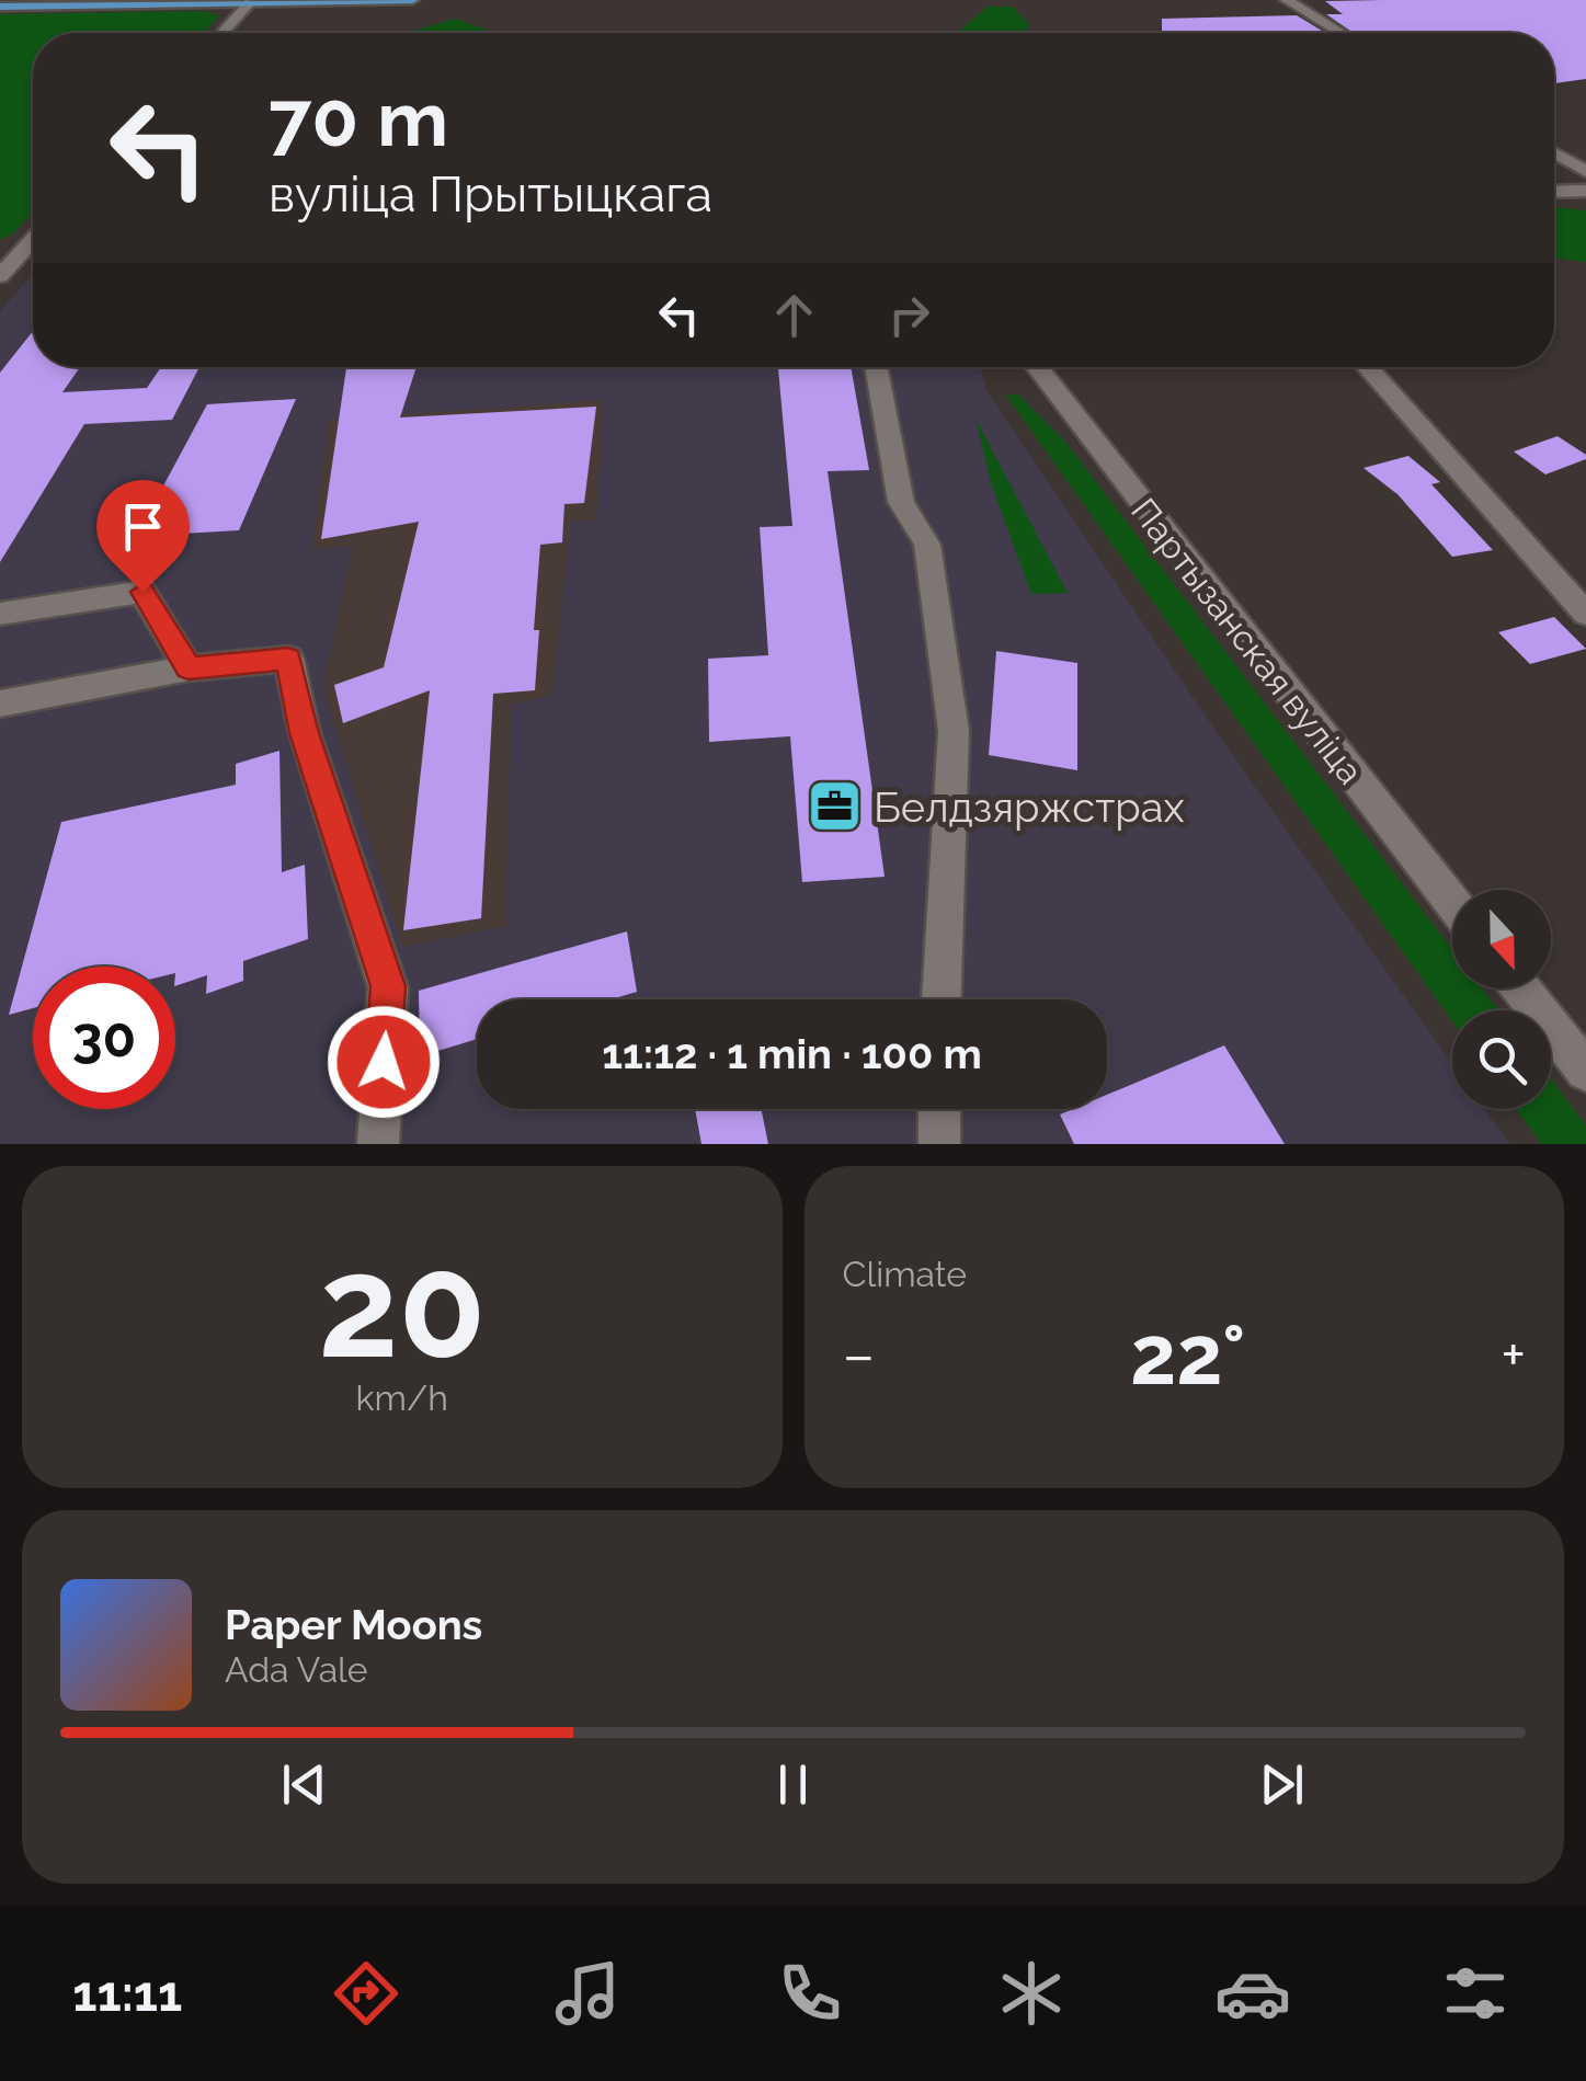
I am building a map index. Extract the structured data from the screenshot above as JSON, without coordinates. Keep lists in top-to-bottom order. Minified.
{"streets":{"street":["Партызанская вуліца"]},"places":{"office":["Белдзяржстрах"]},"north":"bottom","page":{"turn":["70 m","вуліца Прытыцкага"],"limit":"30","trip":"11:12 · 1 min · 100 m","tile":[["20","km/h"],"Climate"],"heat":["−","22°","+"],"song":["Paper Moons","Ada Vale"],"tabs":"11:11"}}
